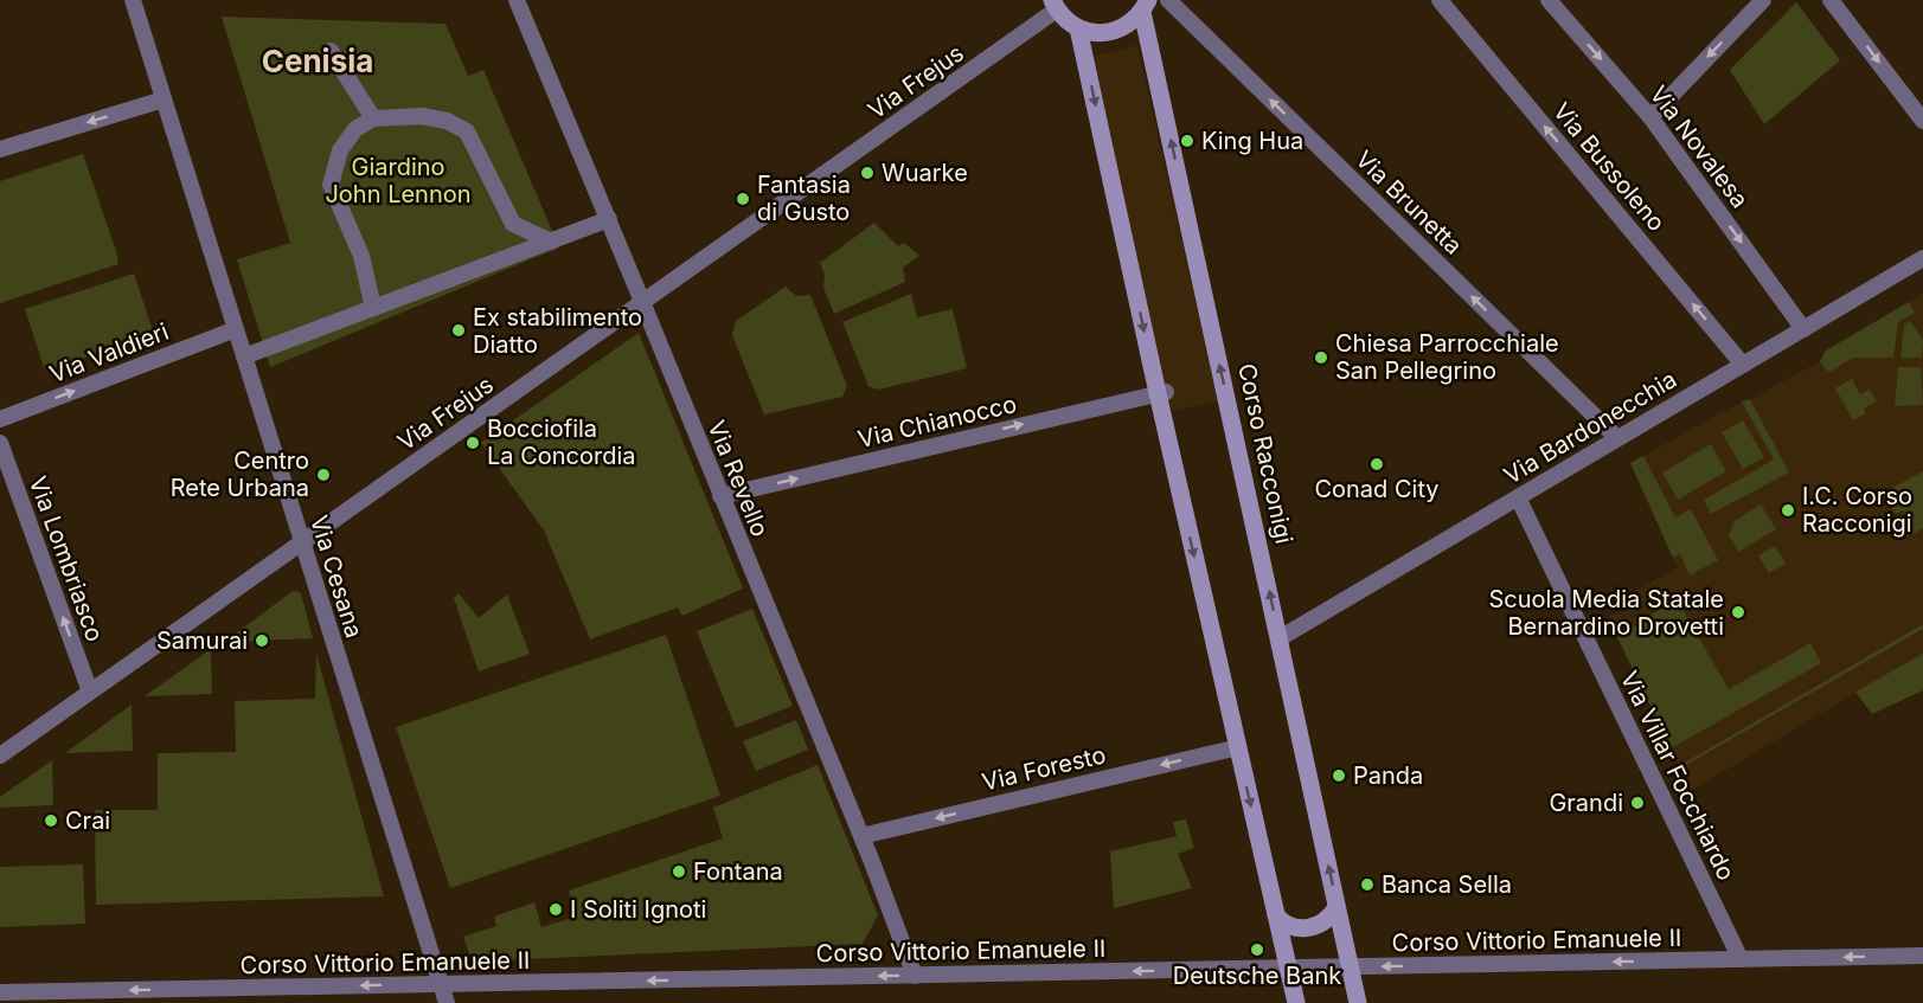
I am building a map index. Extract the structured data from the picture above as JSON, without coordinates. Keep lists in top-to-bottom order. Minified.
{"streets":{"street":["Via Frejus","Via Novalesa","Via Bussoleno","Via Brunetta","Via Valdieri","Via Chianocco","Via Bardonecchia","Corso Racconigi","Via Revello","Via Lombriasco","Via Cesana","Via Foresto","Via Villar Focchiardo","Corso Vittorio Emanuele II"]},"crossings":[["Via Frejus","Via Revello"],["Via Frejus","Via Lombriasco"],["Via Frejus","Via Cesana"],["Via Novalesa","Via Bardonecchia"],["Via Bussoleno","Via Bardonecchia"],["Via Brunetta","Via Bardonecchia"],["Via Valdieri","Via Cesana"],["Via Chianocco","Via Revello"],["Via Bardonecchia","Corso Racconigi"],["Via Bardonecchia","Via Villar Focchiardo"],["Corso Racconigi","Corso Vittorio Emanuele II"],["Via Revello","Via Foresto"],["Via Revello","Corso Vittorio Emanuele II"],["Via Cesana","Corso Vittorio Emanuele II"],["Via Villar Focchiardo","Corso Vittorio Emanuele II"]],"one_way":["Via Novalesa","Via Bussoleno","Via Brunetta","Via Valdieri","Via Chianocco","Via Lombriasco","Via Foresto","Corso Vittorio Emanuele II"],"districts":["Cenisia"],"parks":["Giardino John Lennon"],"places":["King Hua","Wuarke","Fantasia di Gusto","Ex stabilimento Diatto","Chiesa Parrocchiale San Pellegrino","Bocciofila La Concordia","Conad City","Centro Rete Urbana","I.C. Corso Racconigi","Scuola Media Statale Bernardino Drovetti","Samurai","Panda","Grandi","Crai","Fontana","Banca Sella","I Soliti Ignoti","Deutsche Bank"]}
